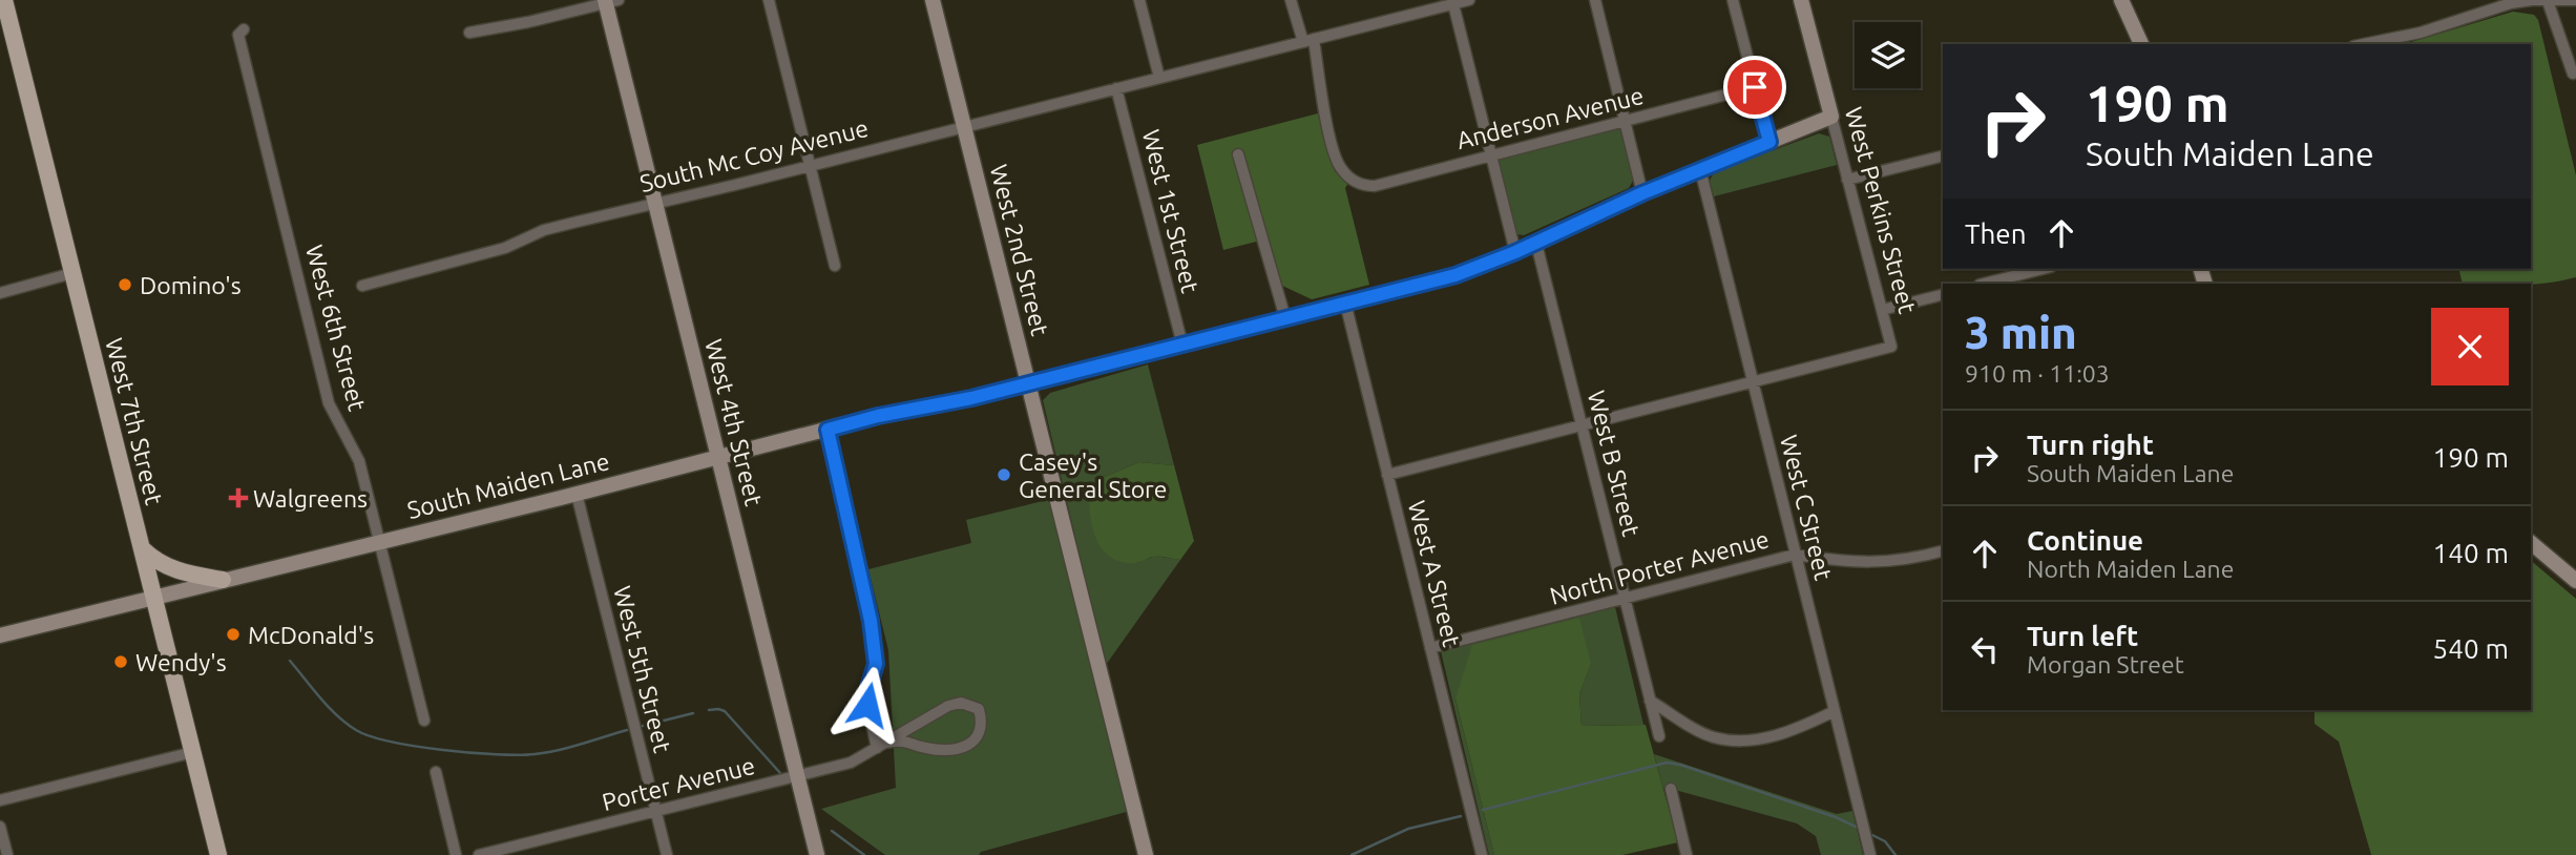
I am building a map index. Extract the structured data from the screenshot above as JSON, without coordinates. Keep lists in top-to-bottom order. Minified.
{"streets":{"main road":["West 7th Street"],"street":["Anderson Avenue","South Mc Coy Avenue","West Perkins Street","West 1st Street","West 2nd Street","West 6th Street","West 4th Street","West B Street","South Maiden Lane","West C Street","North Porter Avenue","West A Street","West 5th Street","Porter Avenue"]},"crossings":[["Anderson Avenue","South Mc Coy Avenue"],["South Mc Coy Avenue","West 1st Street"],["South Mc Coy Avenue","West 2nd Street"],["South Mc Coy Avenue","West 4th Street"],["West Perkins Street","South Maiden Lane"],["West Perkins Street","West C Street"],["West 1st Street","South Maiden Lane"],["West 2nd Street","South Maiden Lane"],["West 6th Street","South Maiden Lane"],["West 7th Street","South Maiden Lane"],["West 4th Street","South Maiden Lane"],["West 4th Street","Porter Avenue"],["West B Street","South Maiden Lane"],["West B Street","North Porter Avenue"],["South Maiden Lane","West C Street"],["South Maiden Lane","West A Street"],["South Maiden Lane","West 5th Street"],["West C Street","North Porter Avenue"],["North Porter Avenue","West A Street"],["West 5th Street","Porter Avenue"]],"places":{"other":["Domino's","Casey's General Store","McDonald's","Wendy's"],"health":["Walgreens"]},"page":{"turn":["190 m","South Maiden Lane"],"then":"Then","heading":["3 min","910 m · 11:03"],"list":[{"name":"Turn right","note":"South Maiden Lane","value":"190 m"},{"name":"Continue","note":"North Maiden Lane","value":"140 m"},{"name":"Turn left","note":"Morgan Street","value":"540 m"}]}}
